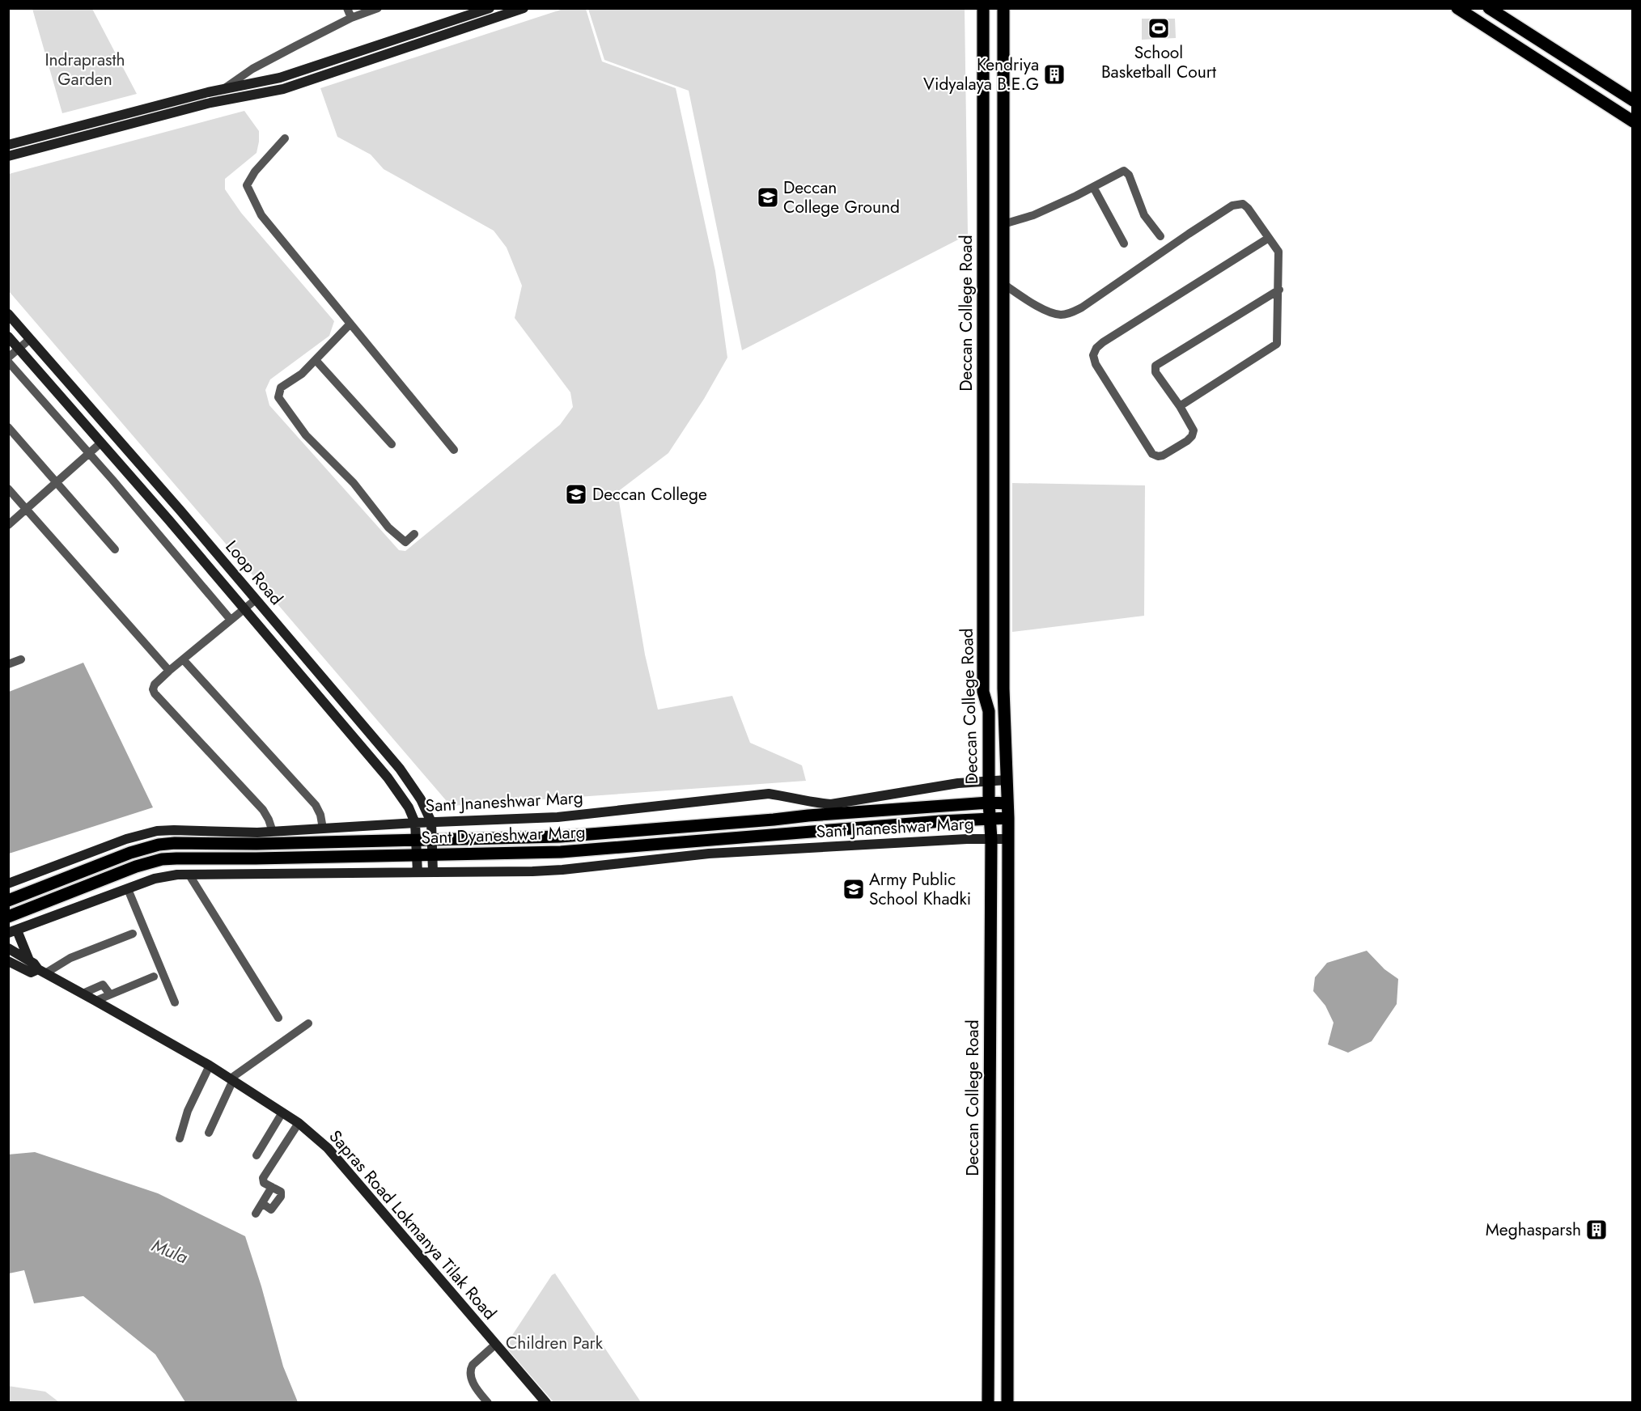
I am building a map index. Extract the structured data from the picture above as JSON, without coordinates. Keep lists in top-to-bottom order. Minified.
{"streets":{"main road":["Deccan College Road","Sant Dyaneshwar Marg"],"street":["Loop Road","Sant Jnaneshwar Marg","Sapras Road Lokmanya Tilak Road"]},"crossings":[["Deccan College Road","Sant Jnaneshwar Marg"],["Deccan College Road","Sant Dyaneshwar Marg"],["Loop Road","Sant Jnaneshwar Marg"],["Loop Road","Sant Dyaneshwar Marg"]],"water":["Mula"],"parks":["Indraprasth Garden","Children Park"],"places":{"sports":["School Basketball Court"],"building":["Kendriya Vidyalaya B.E.G","Meghasparsh"],"school or university":["Deccan College Ground","Deccan College","Army Public School Khadki"]}}
